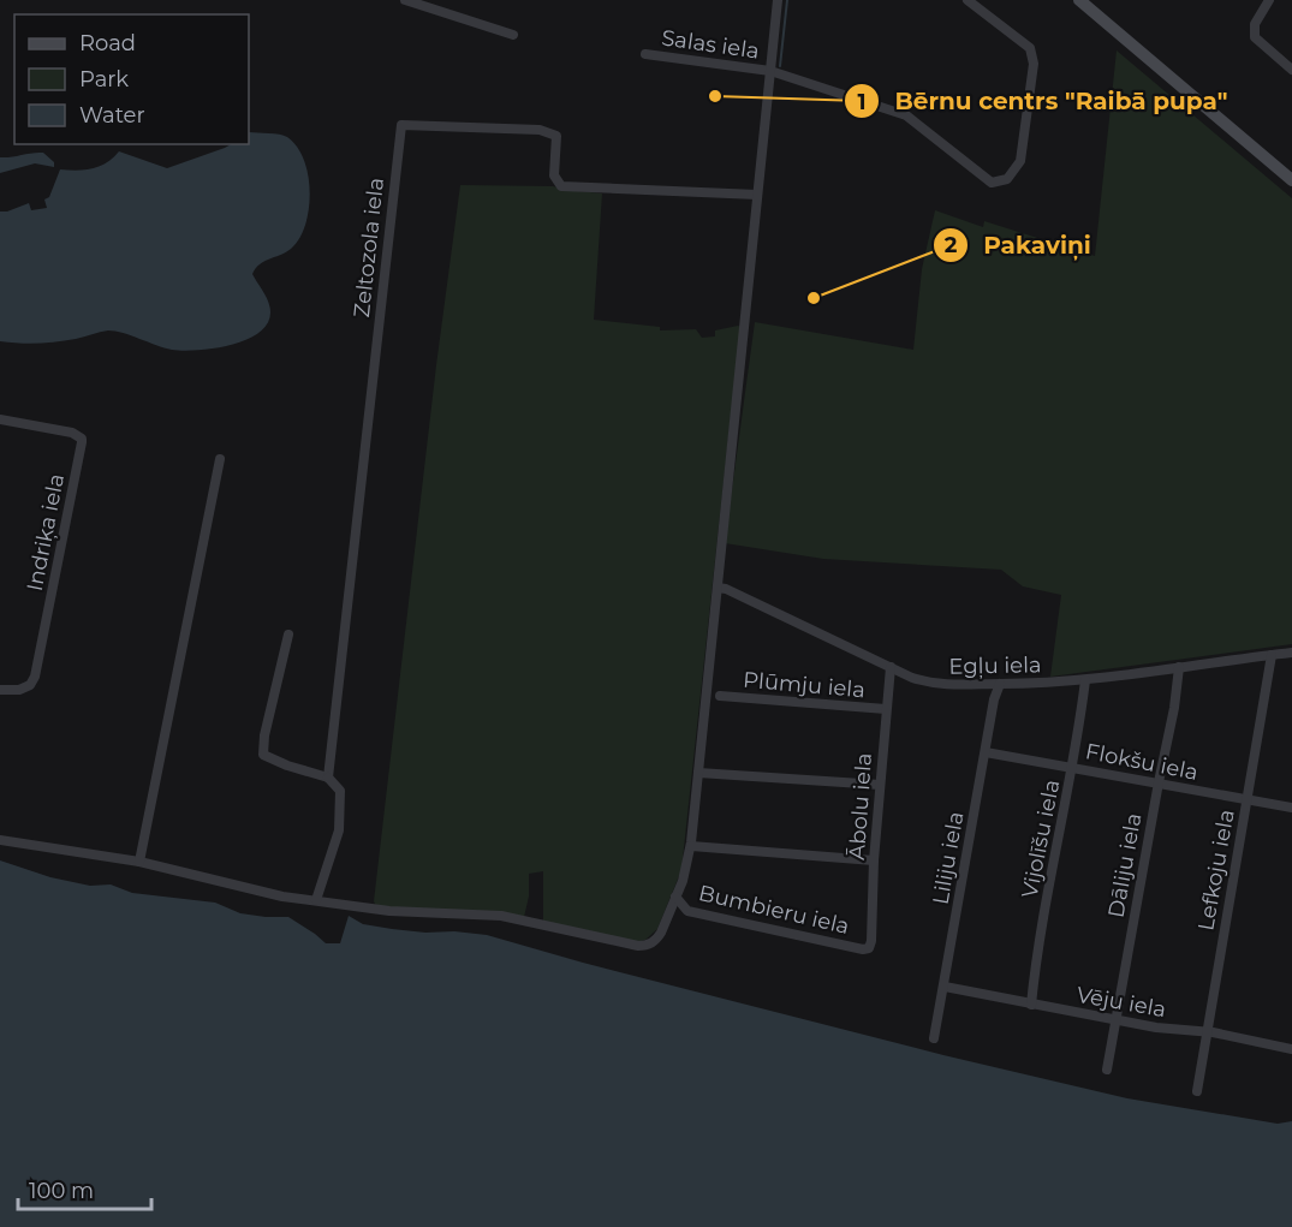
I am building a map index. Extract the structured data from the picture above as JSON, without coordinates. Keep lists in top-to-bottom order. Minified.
{"streets":{"street":["Salas iela","Zeltozola iela","Indriķa iela","Egļu iela","Plūmju iela","Flokšu iela","Ābolu iela","Vijolīšu iela","Liliju iela","Dāliju iela","Lefkoju iela","Bumbieru iela","Vēju iela"]},"crossings":[["Egļu iela","Ābolu iela"],["Egļu iela","Vijolīšu iela"],["Egļu iela","Liliju iela"],["Egļu iela","Dāliju iela"],["Egļu iela","Lefkoju iela"],["Plūmju iela","Ābolu iela"],["Flokšu iela","Vijolīšu iela"],["Flokšu iela","Liliju iela"],["Flokšu iela","Dāliju iela"],["Flokšu iela","Lefkoju iela"],["Ābolu iela","Bumbieru iela"],["Vijolīšu iela","Vēju iela"],["Liliju iela","Vēju iela"],["Dāliju iela","Vēju iela"],["Lefkoju iela","Vēju iela"]],"places":["Bērnu centrs \"Raibā pupa\"","Pakaviņi"],"legend":["Road","Park","Water"],"scale_bar":"100 m"}
